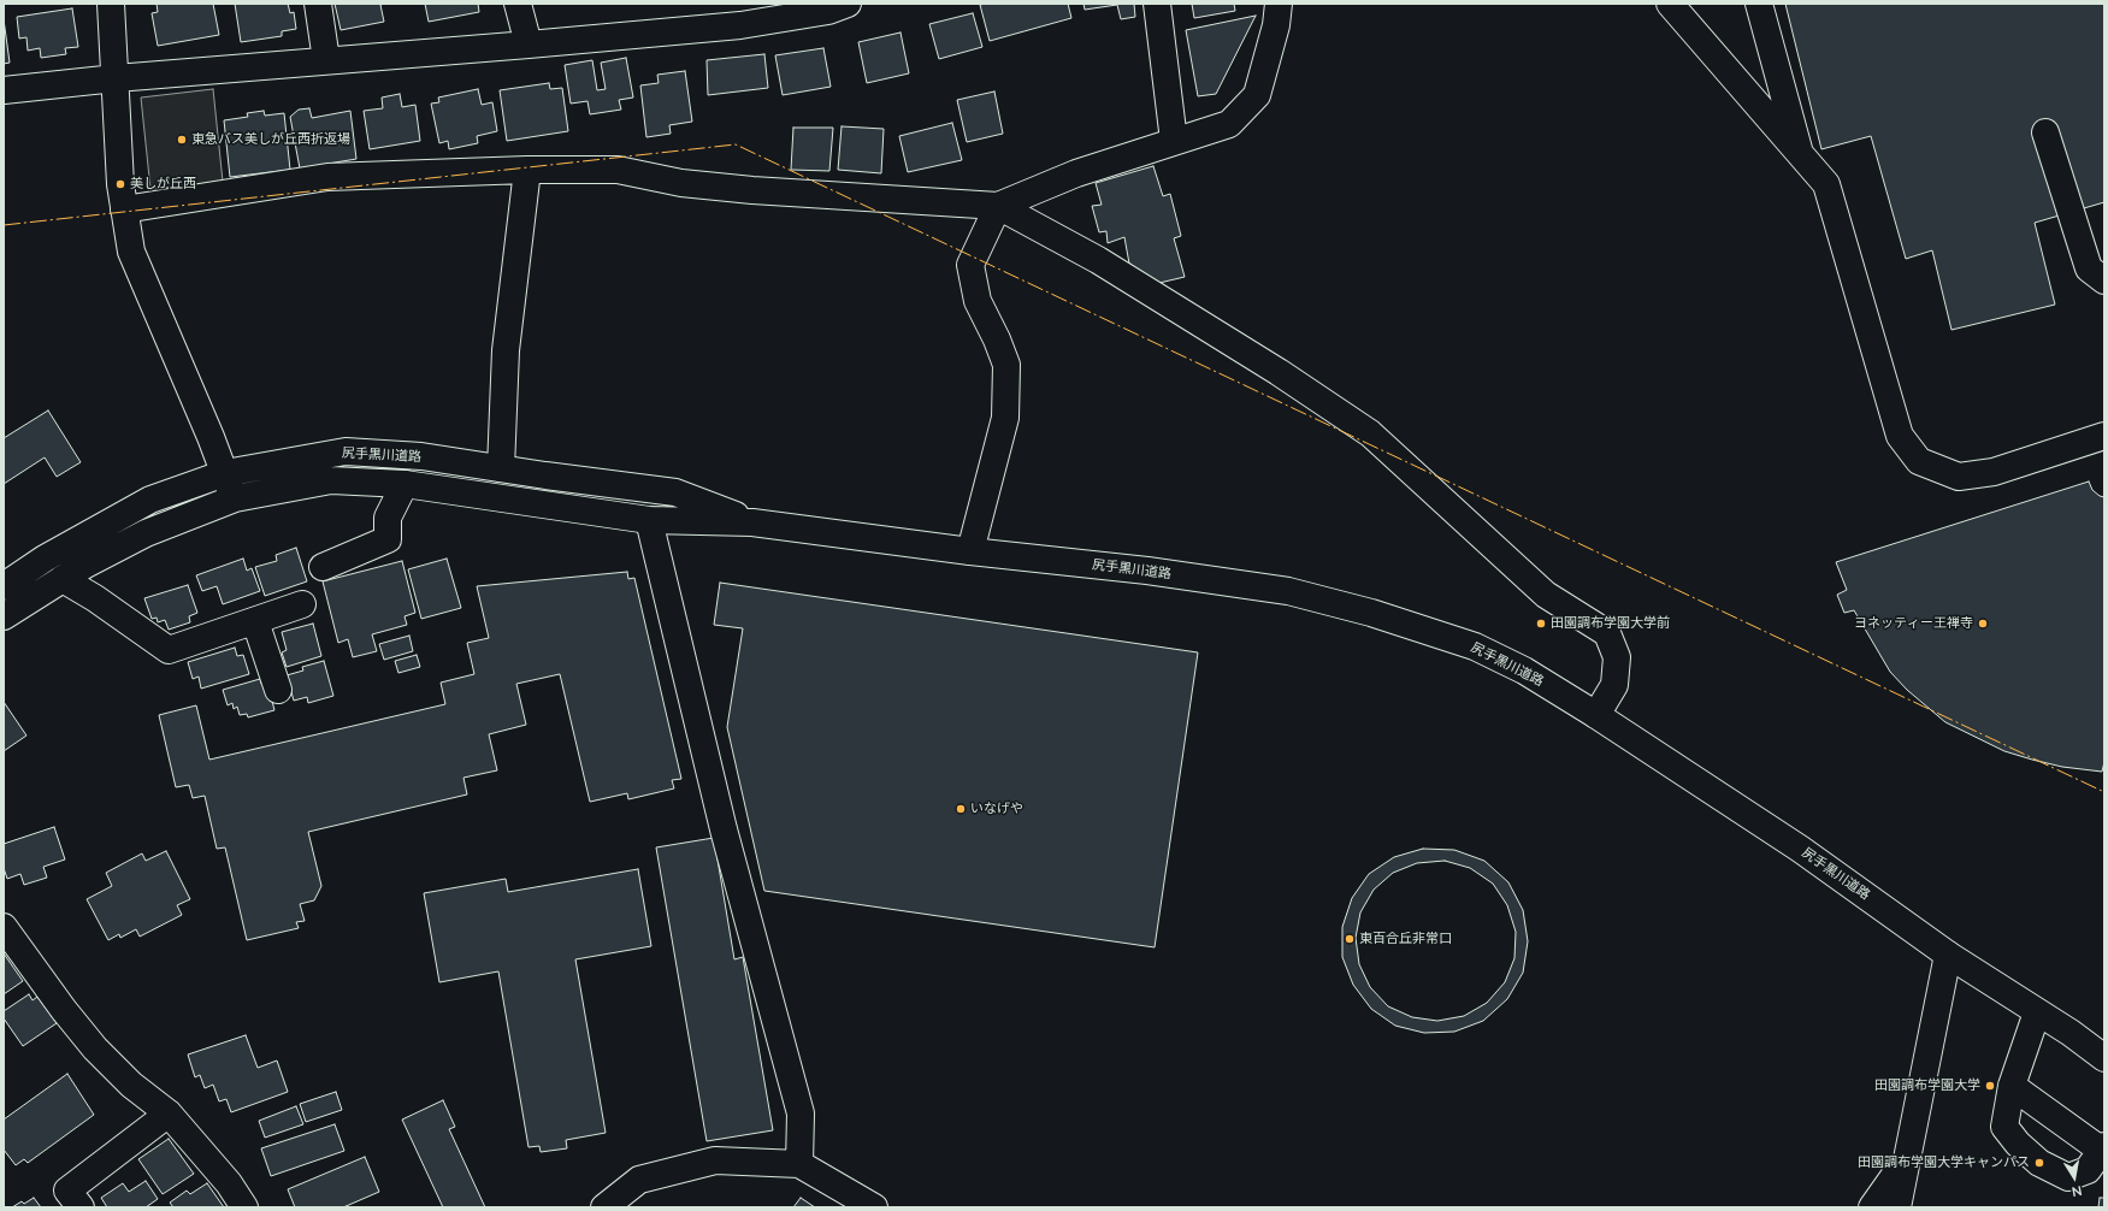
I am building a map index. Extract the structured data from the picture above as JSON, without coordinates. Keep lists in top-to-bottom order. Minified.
{"streets":{"street":["尻手黒川道路"]},"places":["東急バス美しが丘西折返場","美しが丘西","田園調布学園大学前","ヨネッティー王禅寺","いなげや","東百合丘非常口","田園調布学園大学","田園調布学園大学キャンパス"],"north":"bottom"}
